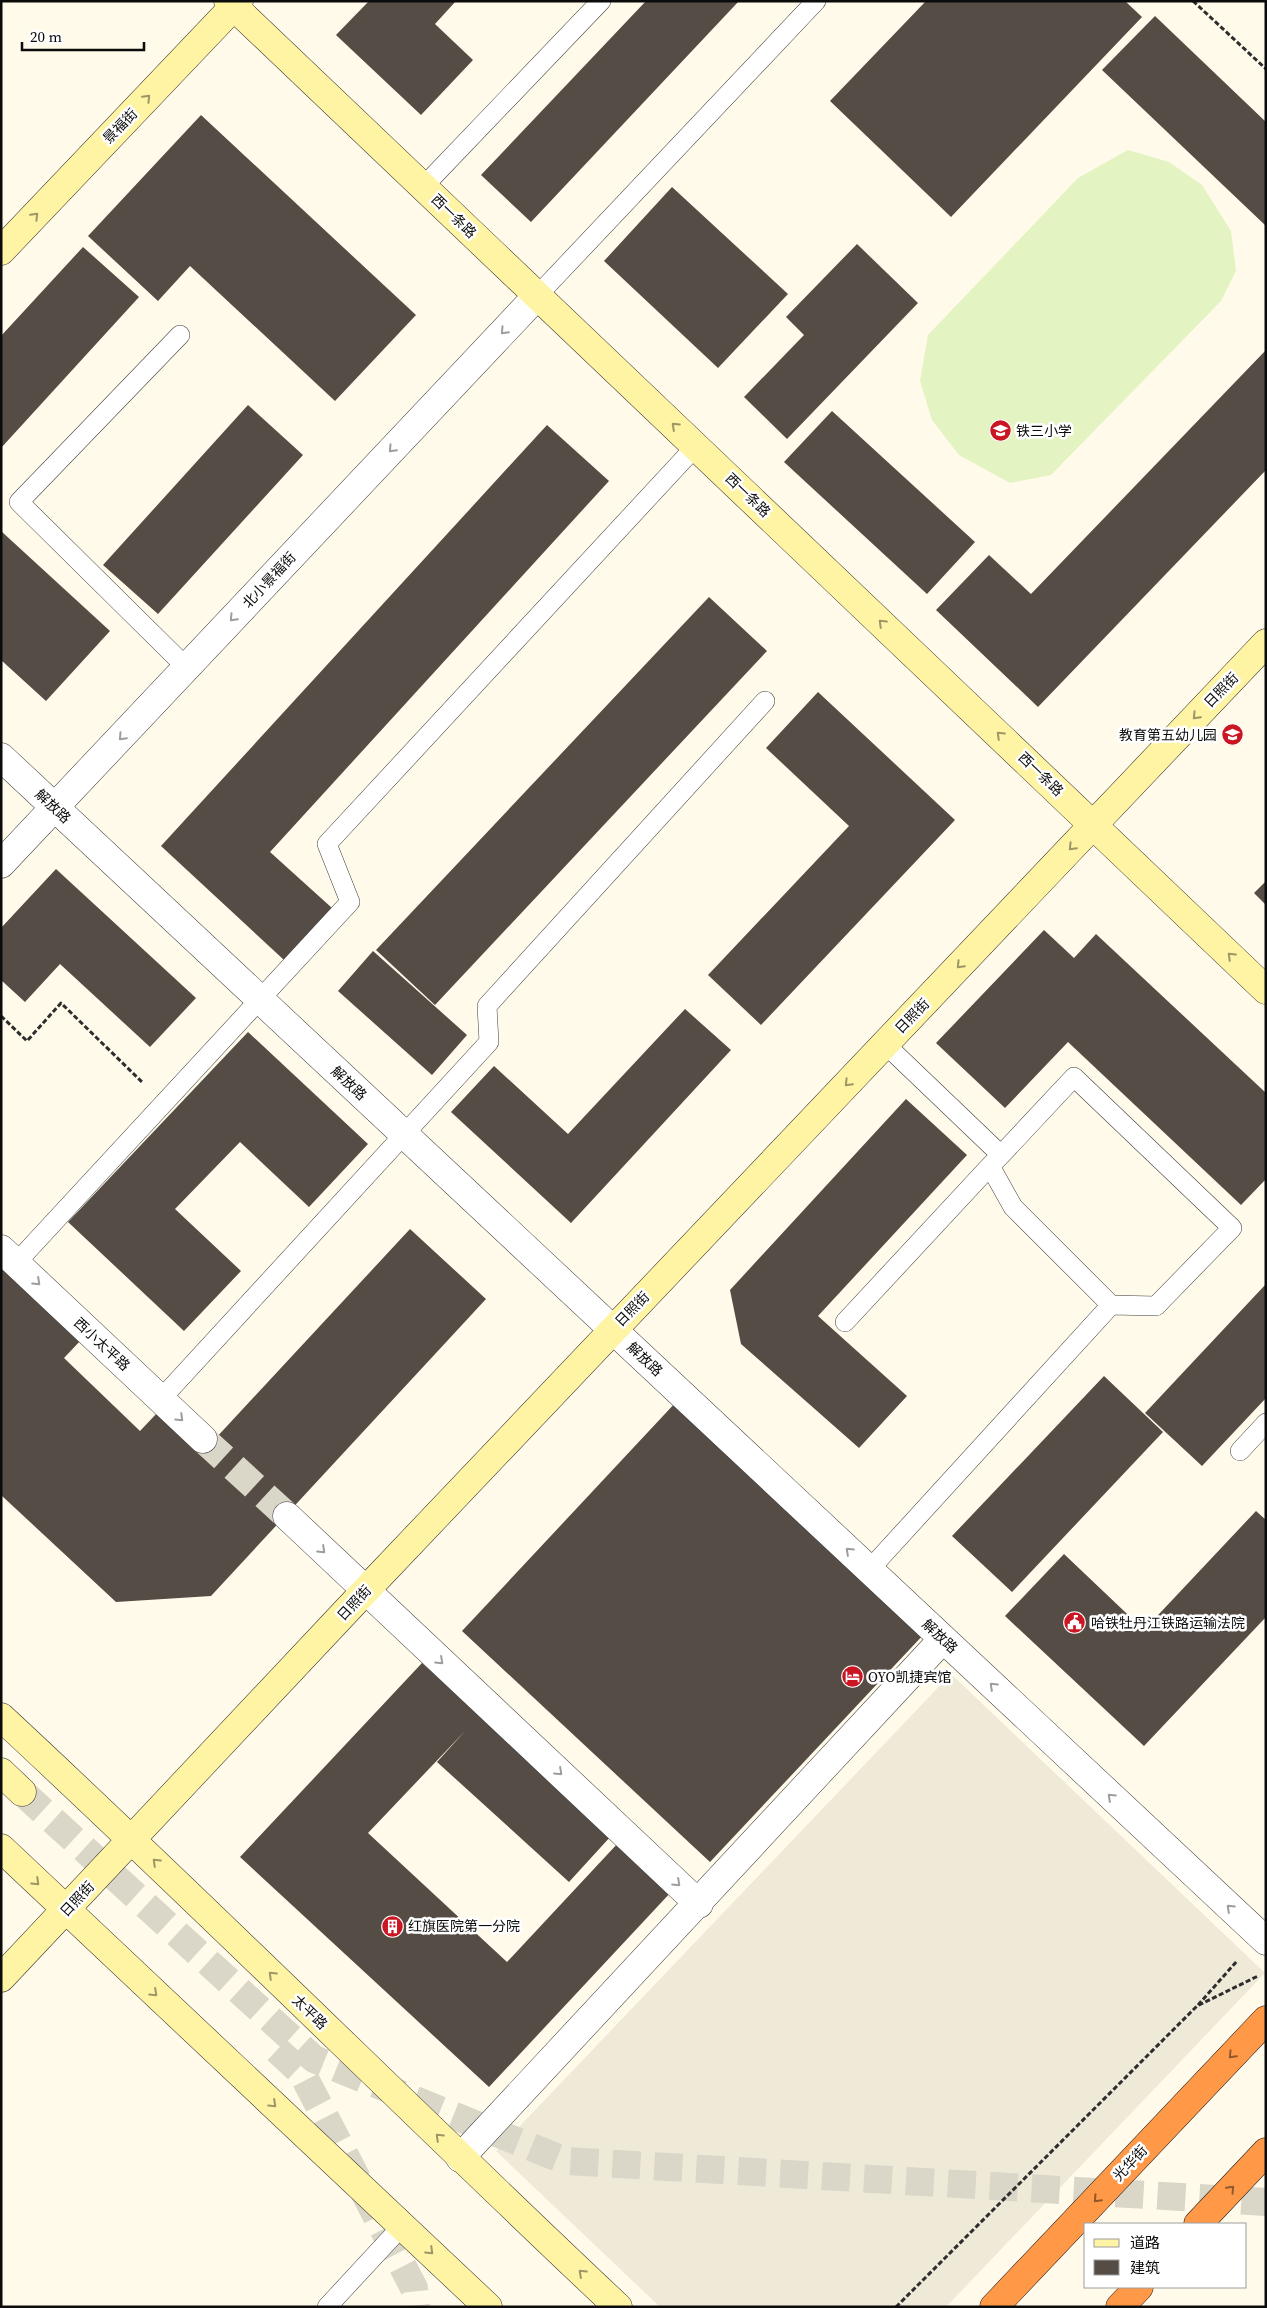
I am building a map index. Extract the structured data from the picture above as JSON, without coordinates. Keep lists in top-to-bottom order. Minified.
{"streets":{"highway":["光华街"],"street":["景福街","西一条路","北小景福街","日照街","解放路","西小太平路","太平路"]},"crossings":[["景福街","西一条路"],["西一条路","北小景福街"],["西一条路","日照街"],["北小景福街","解放路"],["日照街","解放路"],["日照街","太平路"]],"one_way":["景福街","西一条路","北小景福街","日照街","解放路","西小太平路"],"places":{"school or university":["铁三小学","教育第五幼儿园"],"public building":["哈铁牡丹江铁路运输法院"],"hotel":["OYO凯捷宾馆"],"building":["红旗医院第一分院"]},"legend":["道路","建筑"],"scale_bar":"20 m"}
